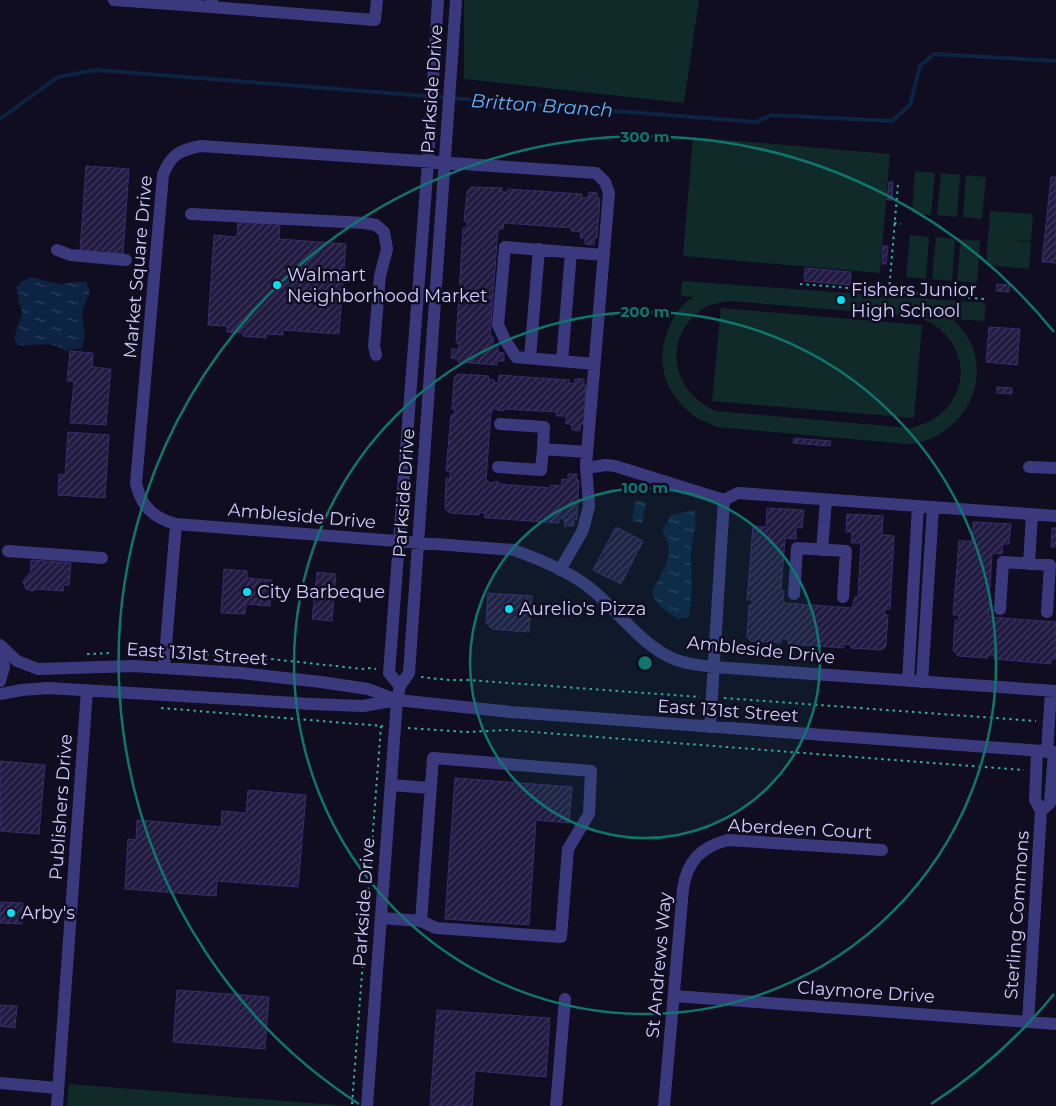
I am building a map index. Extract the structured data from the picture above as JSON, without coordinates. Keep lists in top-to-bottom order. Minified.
{"streets":{"street":["Parkside Drive","Market Square Drive","Ambleside Drive","East 131st Street","Publishers Drive","Aberdeen Court","Sterling Commons","St Andrews Way","Claymore Drive"]},"crossings":[["Parkside Drive","Market Square Drive"],["Parkside Drive","Ambleside Drive"],["Parkside Drive","East 131st Street"],["Market Square Drive","Ambleside Drive"],["East 131st Street","Publishers Drive"],["East 131st Street","Sterling Commons"],["Aberdeen Court","St Andrews Way"],["Sterling Commons","Claymore Drive"],["St Andrews Way","Claymore Drive"]],"water":["Britton Branch"],"places":["Walmart Neighborhood Market","Fishers Junior High School","City Barbeque","Aurelio's Pizza","Arby's"],"rings":["300 m","200 m","100 m"]}
